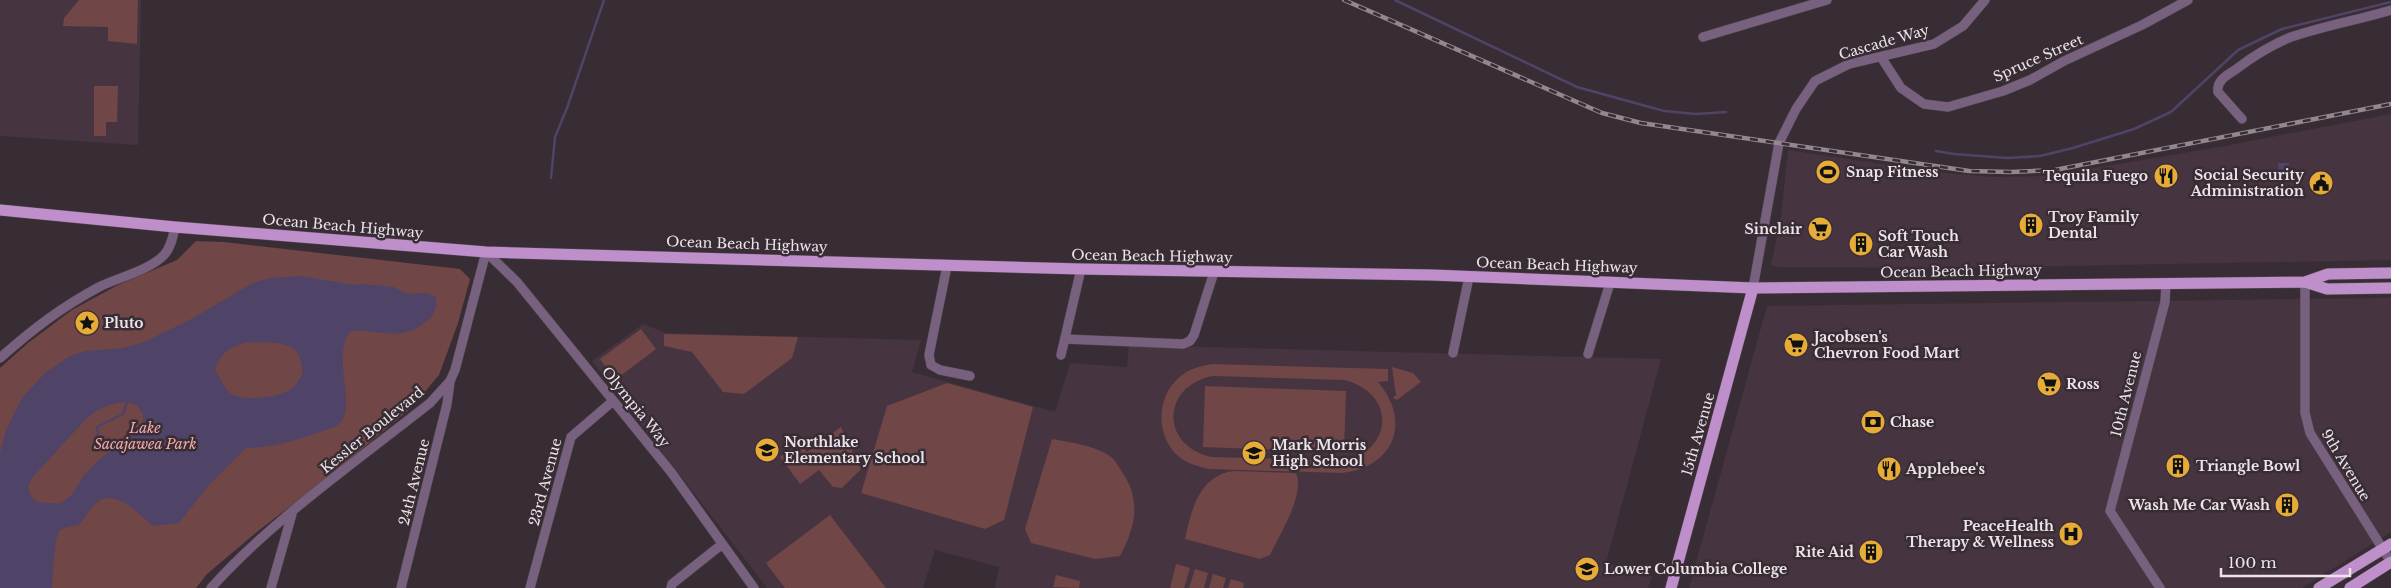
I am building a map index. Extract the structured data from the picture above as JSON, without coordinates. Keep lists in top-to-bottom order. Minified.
{"streets":{"main road":["Ocean Beach Highway","15th Avenue"],"street":["Cascade Way","Spruce Street","10th Avenue","Olympia Way","Kessler Boulevard","9th Avenue","24th Avenue","23rd Avenue"]},"crossings":[["Cascade Way","Spruce Street"],["Cascade Way","Ocean Beach Highway"],["Cascade Way","15th Avenue"],["Ocean Beach Highway","10th Avenue"],["Ocean Beach Highway","Olympia Way"],["Ocean Beach Highway","Kessler Boulevard"],["Ocean Beach Highway","15th Avenue"],["Ocean Beach Highway","9th Avenue"],["Olympia Way","Kessler Boulevard"],["Olympia Way","23rd Avenue"],["Kessler Boulevard","24th Avenue"]],"parks":["Lake Sacajawea Park"],"places":{"sports":["Snap Fitness"],"restaurant":["Tequila Fuego","Applebee's"],"public building":["Social Security Administration"],"building":["Troy Family Dental","Soft Touch Car Wash","Triangle Bowl","Wash Me Car Wash","Rite Aid"],"supermarket":["Sinclair","Jacobsen's Chevron Food Mart","Ross"],"place":["Pluto"],"bank":["Chase"],"school or university":["Northlake Elementary School","Mark Morris High School","Lower Columbia College"],"hospital":["PeaceHealth Therapy & Wellness"]},"scale_bar":"100 m"}
